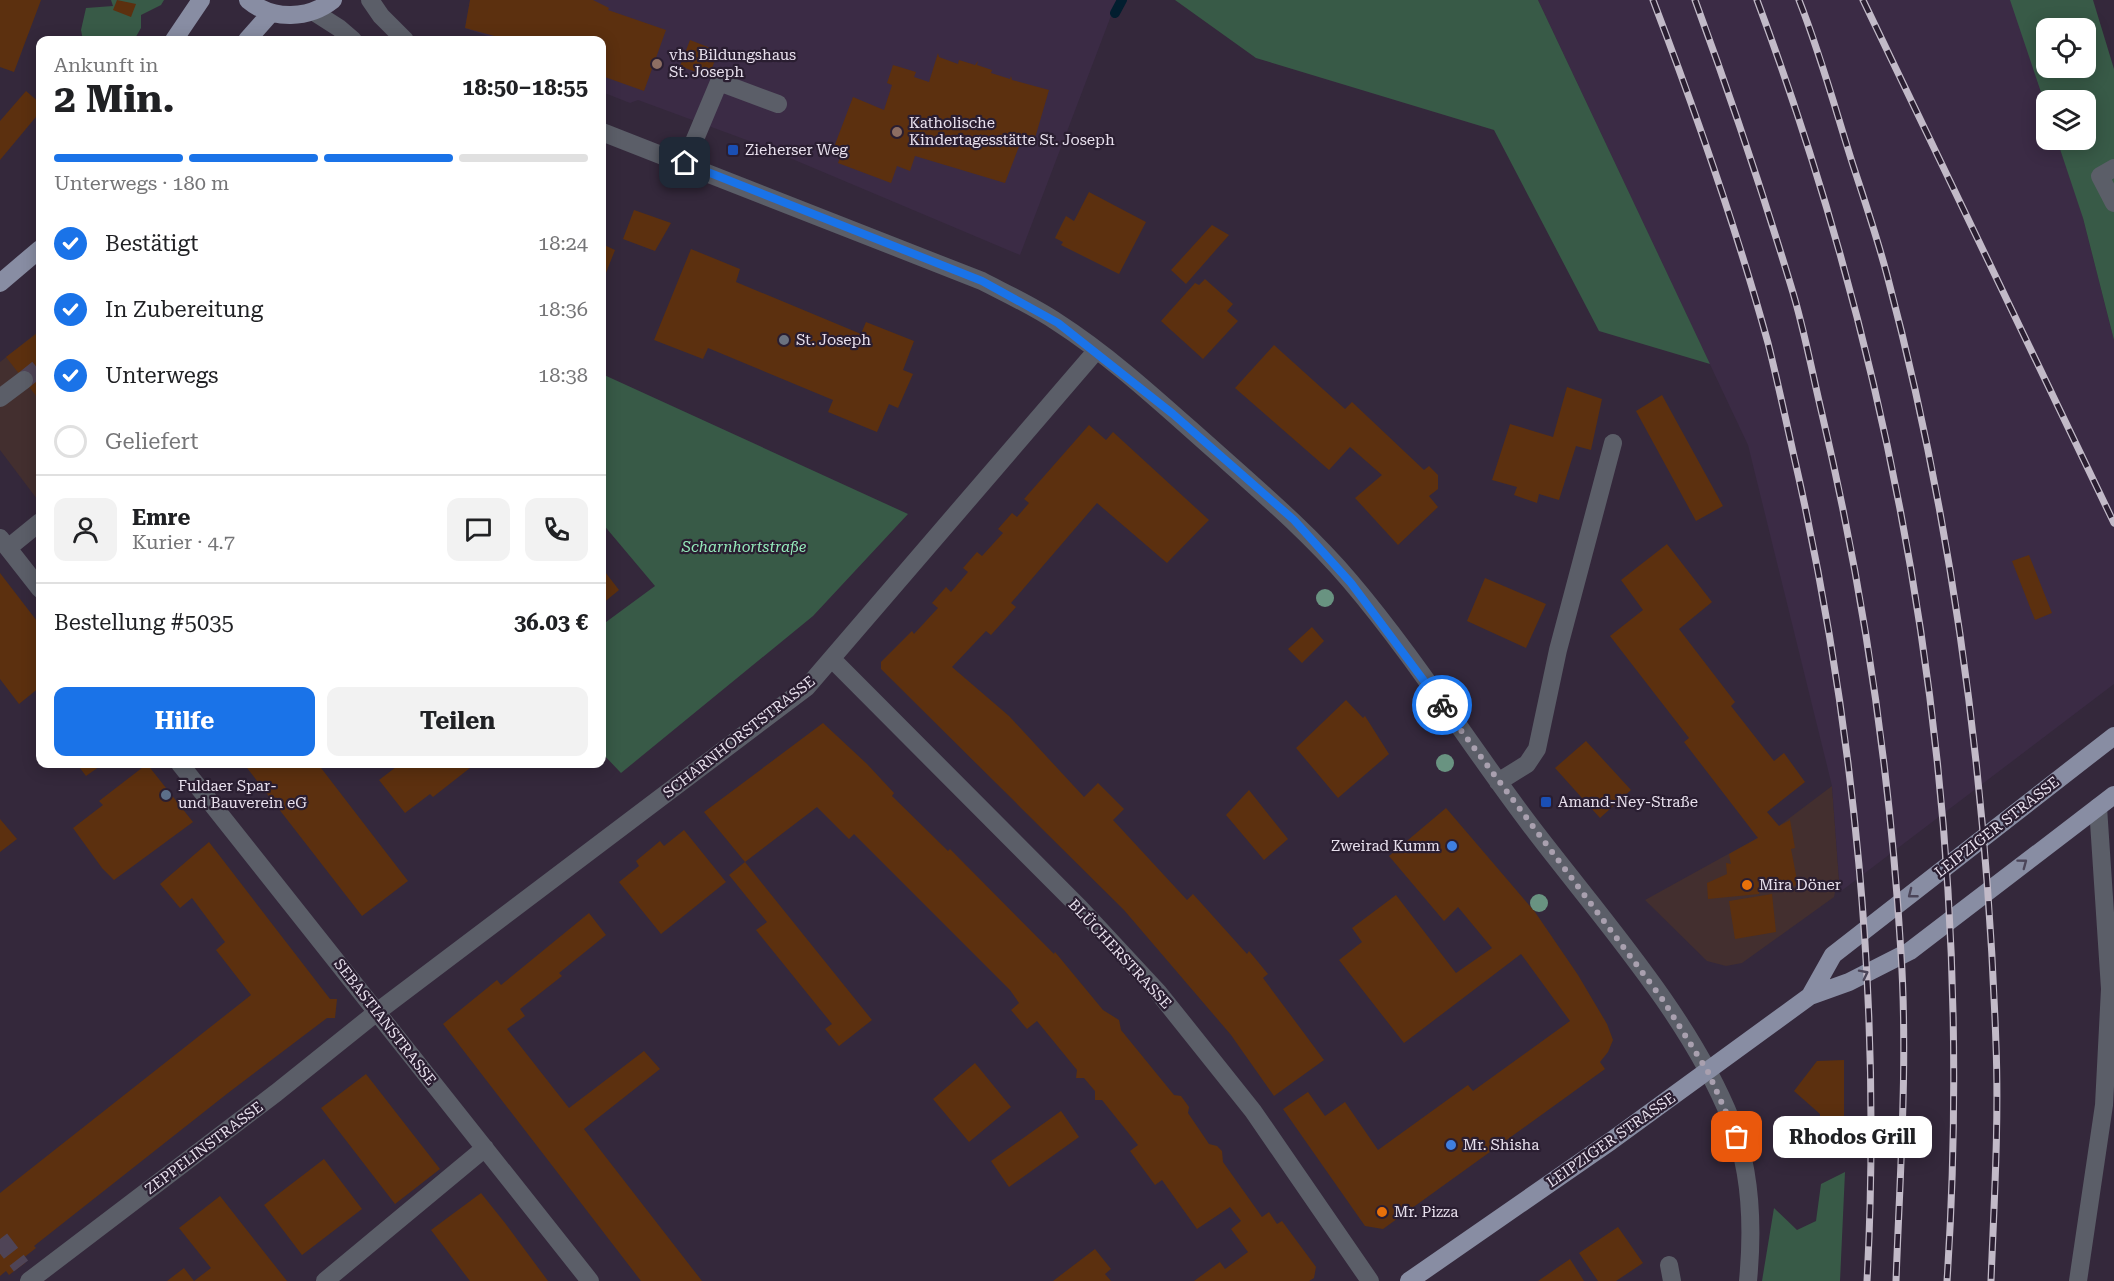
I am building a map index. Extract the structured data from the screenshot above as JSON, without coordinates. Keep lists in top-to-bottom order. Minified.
{"streets":{"main road":["LEIPZIGER STRASSE"],"street":["SCHARNHORSTSTRASSE","BLÜCHERSTRASSE","SEBASTIANSTRASSE","ZEPPELINSTRASSE"]},"crossings":[["SCHARNHORSTSTRASSE","BLÜCHERSTRASSE"],["SCHARNHORSTSTRASSE","SEBASTIANSTRASSE"],["SCHARNHORSTSTRASSE","ZEPPELINSTRASSE"],["SEBASTIANSTRASSE","ZEPPELINSTRASSE"]],"parks":["Scharnhortstraße"],"places":{"other":["vhs Bildungshaus St. Joseph","Katholische Kindertagesstätte St. Joseph","St. Joseph","Fuldaer Spar- und Bauverein eG","Zweirad Kumm","Mira Döner","Rhodos Grill","Mr. Shisha","Mr. Pizza"],"transit":["Zieherser Weg","Amand-Ney-Straße"]},"page":{"heading":["2 Min.","Ankunft in","18:50–18:55"],"panel":["Emre","Kurier · 4.7","Bestellung #5035","36.03 €"],"bar":"Unterwegs · 180 m","list":[["Bestätigt","18:24"],["In Zubereitung","18:36"],["Unterwegs","18:38"],"Geliefert"],"buttons":["Hilfe","Teilen"],"bubble":"Rhodos Grill"}}
